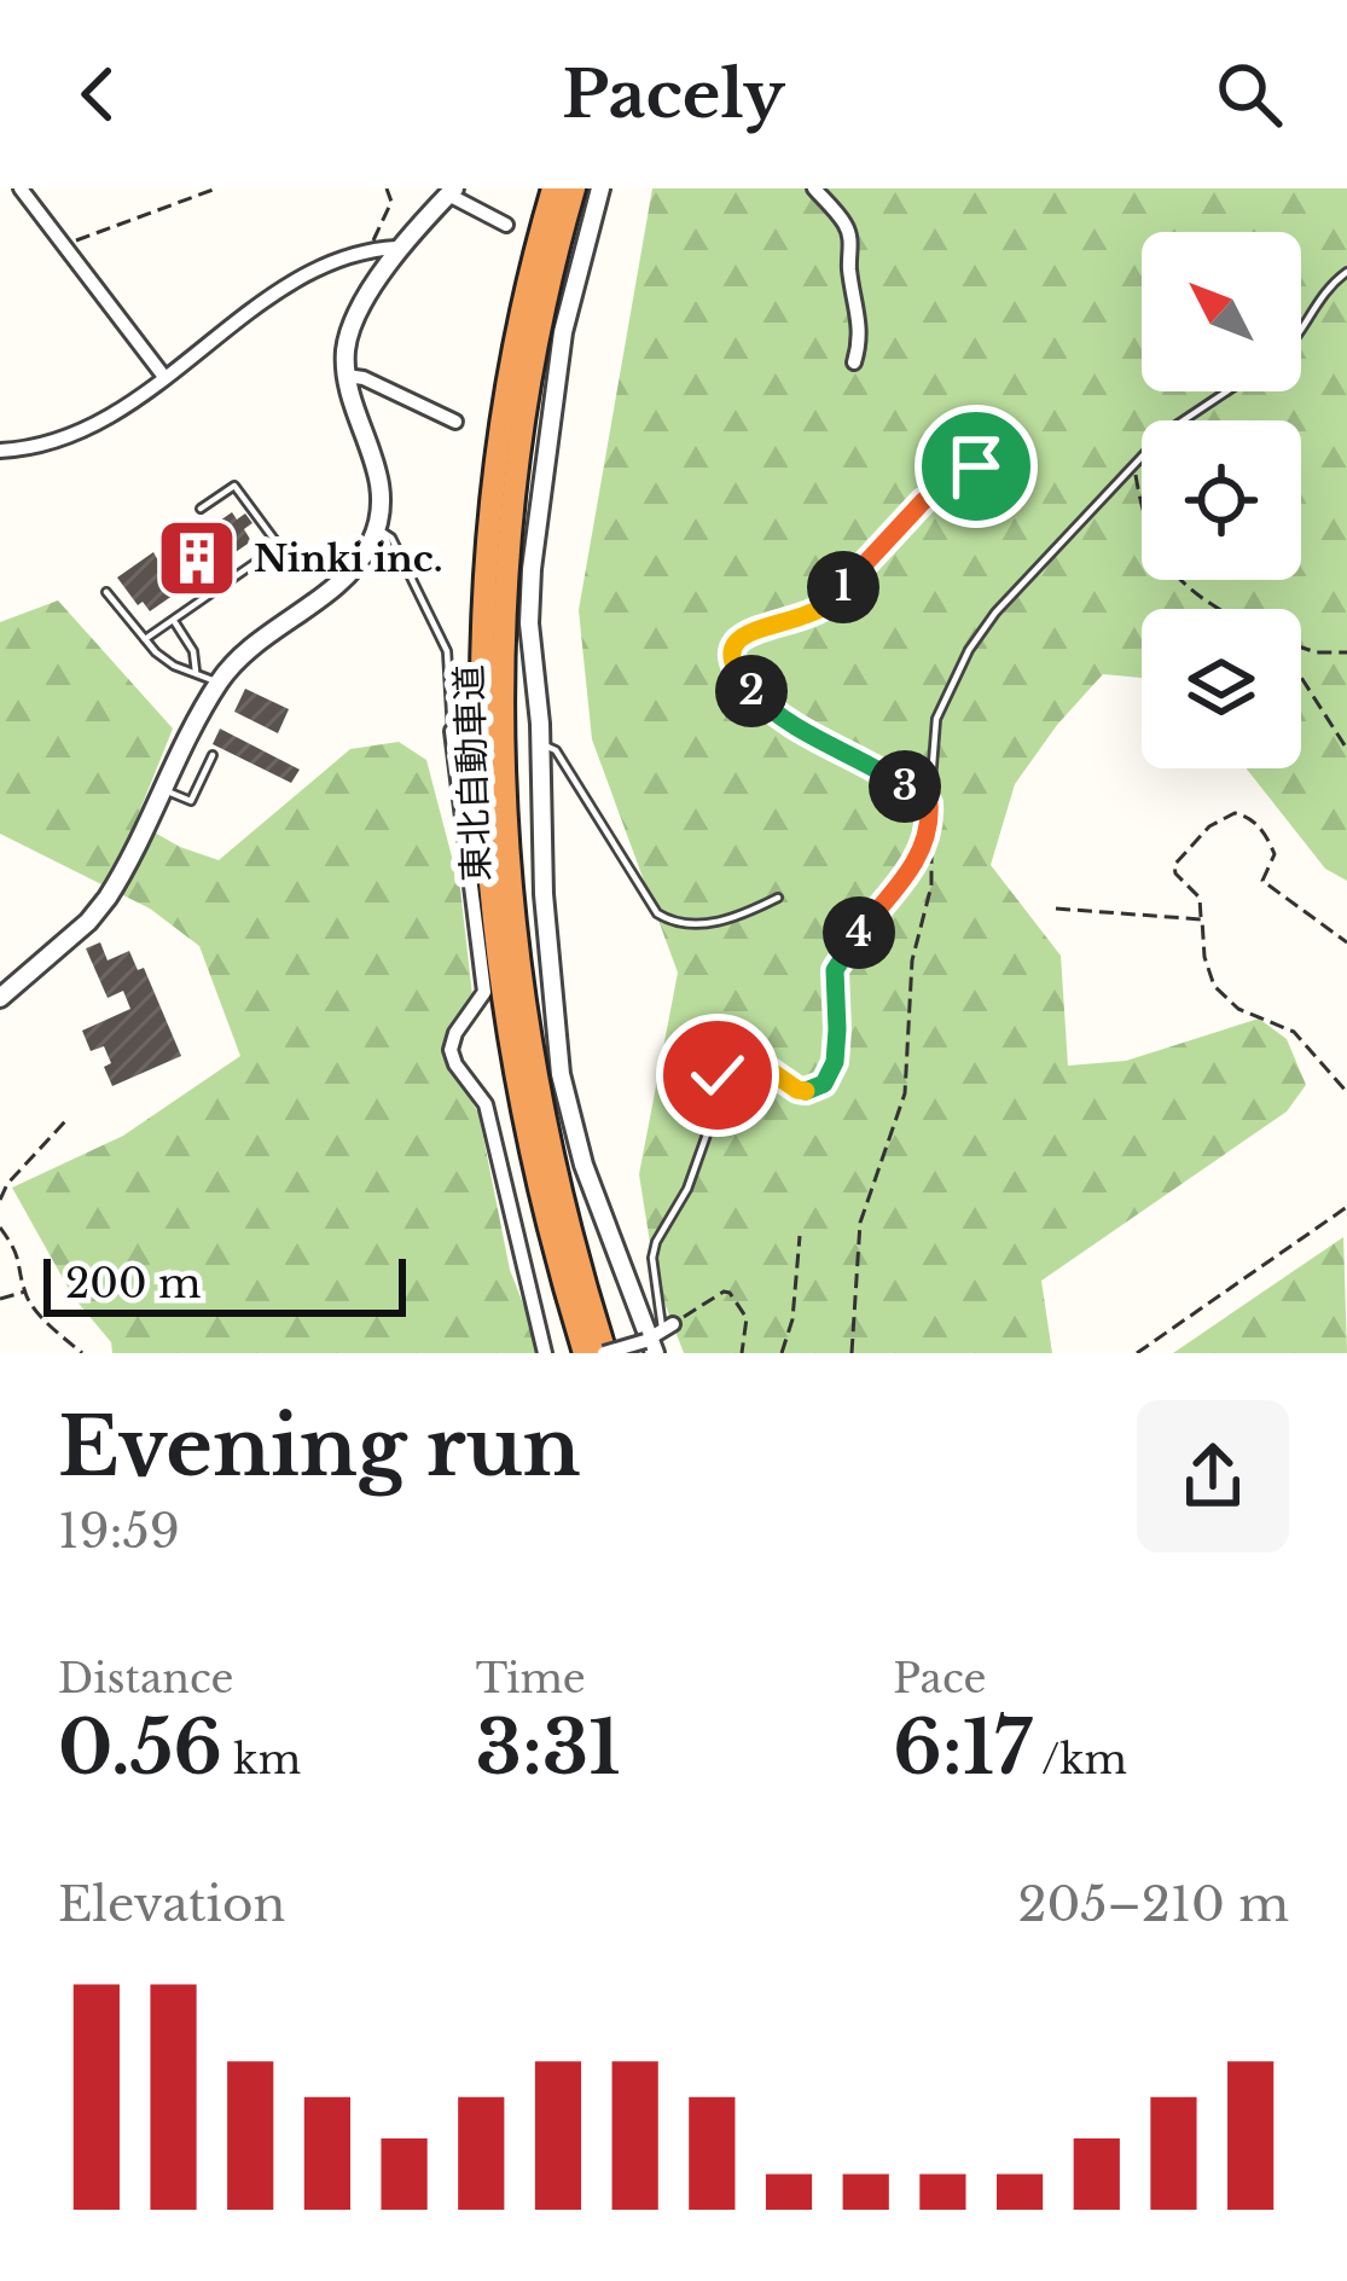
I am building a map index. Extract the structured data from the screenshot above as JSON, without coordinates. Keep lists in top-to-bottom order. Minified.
{"streets":{"highway":["東北自動車道"]},"places":{"building":["Ninki inc."]},"scale_bar":"200 m","north":"top left","page":{"header":"Pacely","pins":["1","2","3","4"],"scale":"200 m","heading":["Evening run","19:59"],"stats":[["Distance","0.56 km"],["Time","3:31"],["Pace","6:17 /km"]],"chart":["Elevation","205–210 m"]}}
